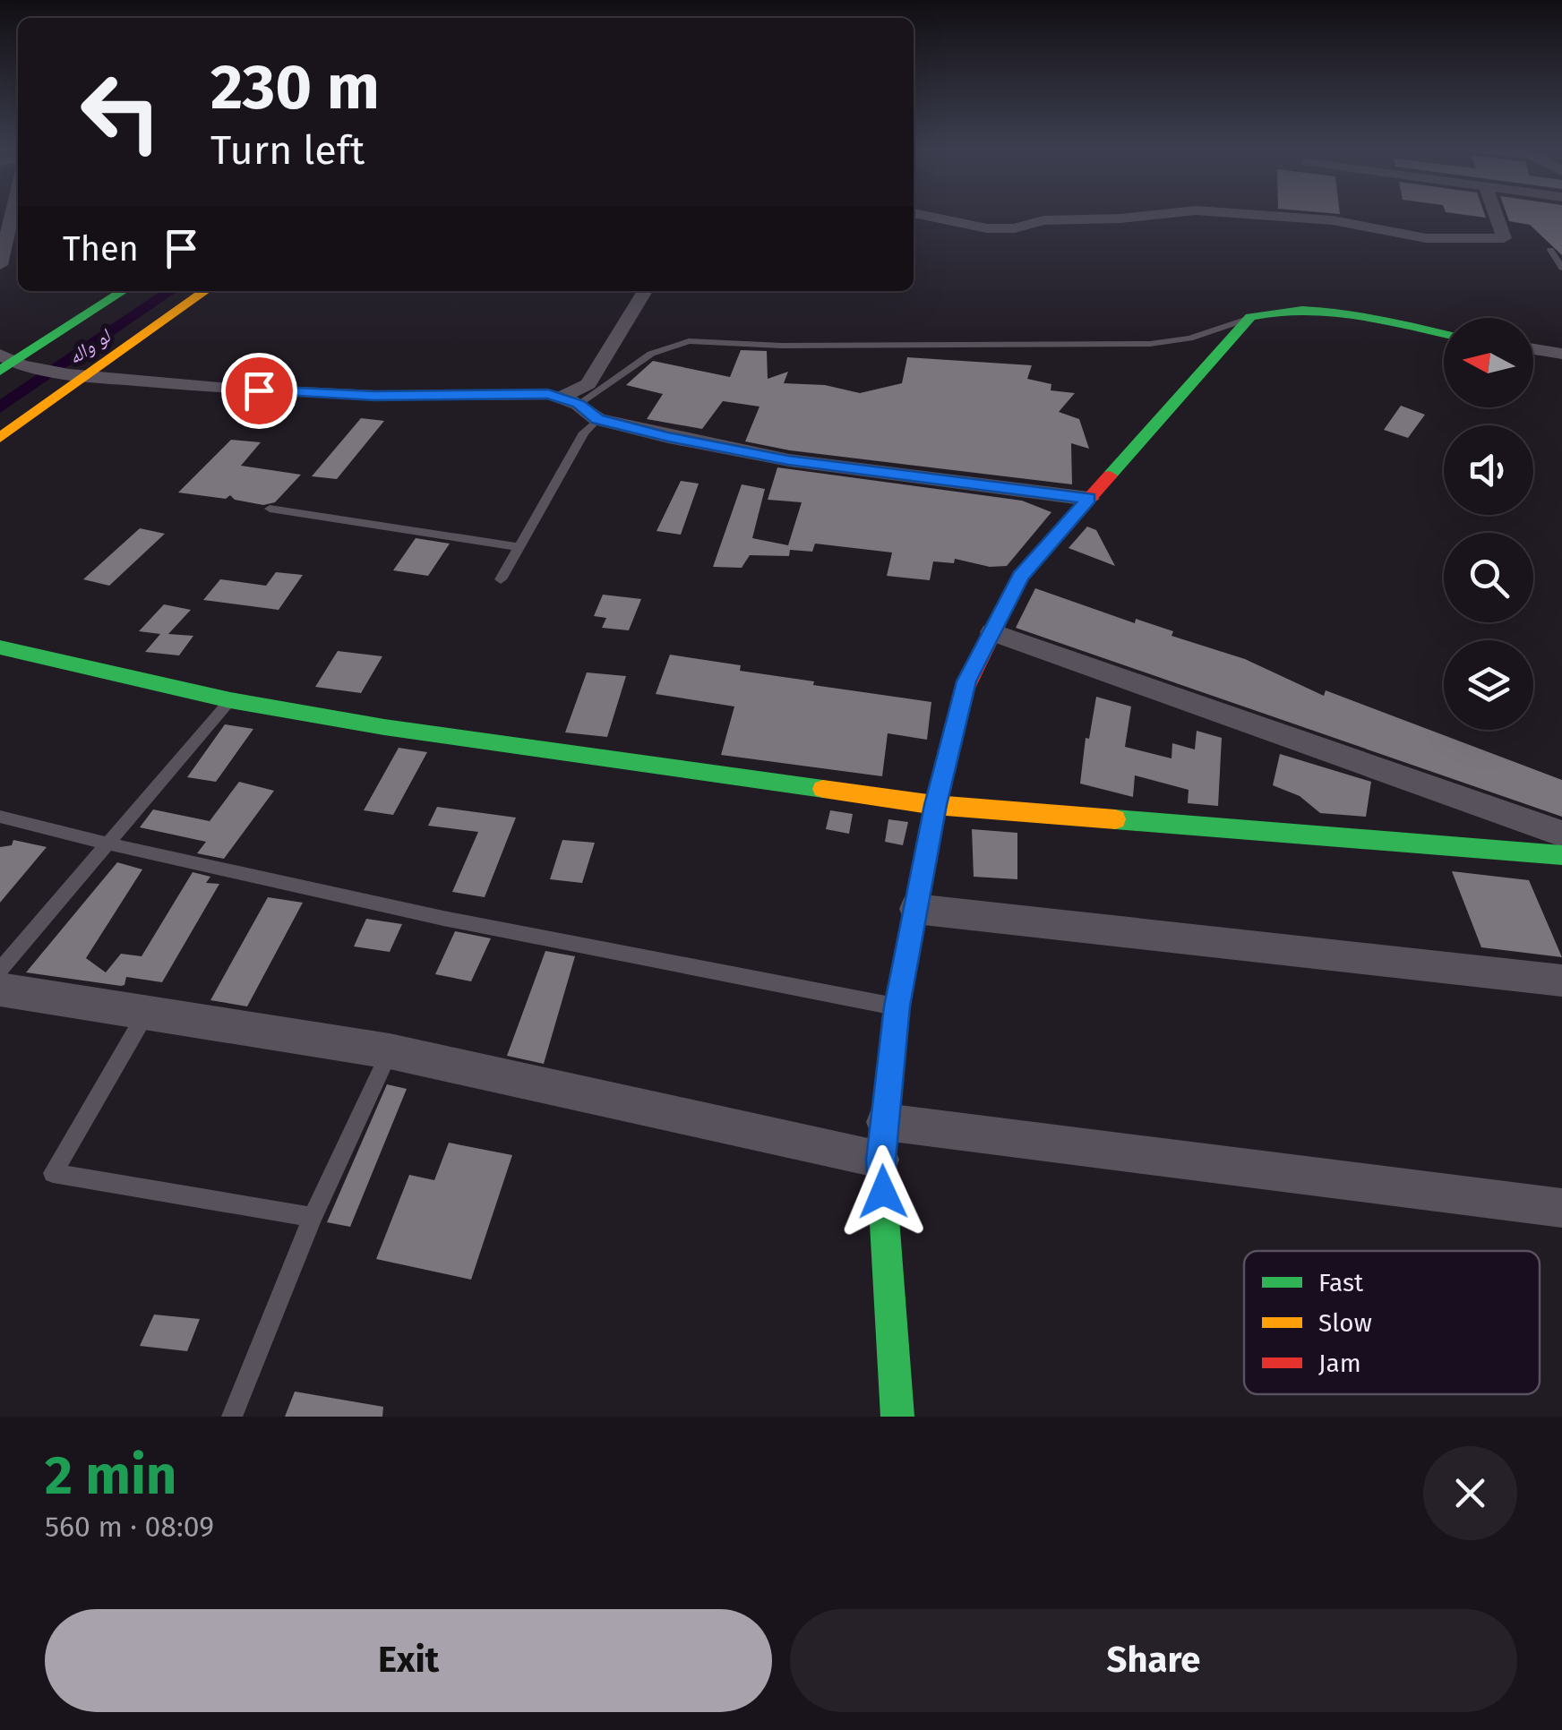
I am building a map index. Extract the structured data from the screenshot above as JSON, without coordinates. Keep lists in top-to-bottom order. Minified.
{"water":["لو واله"],"legend":["Fast","Slow","Jam"],"north":"left","page":{"turn":["230 m","Turn left"],"then":"Then","heading":["2 min","560 m · 08:09"],"buttons":["Exit","Share"]}}
